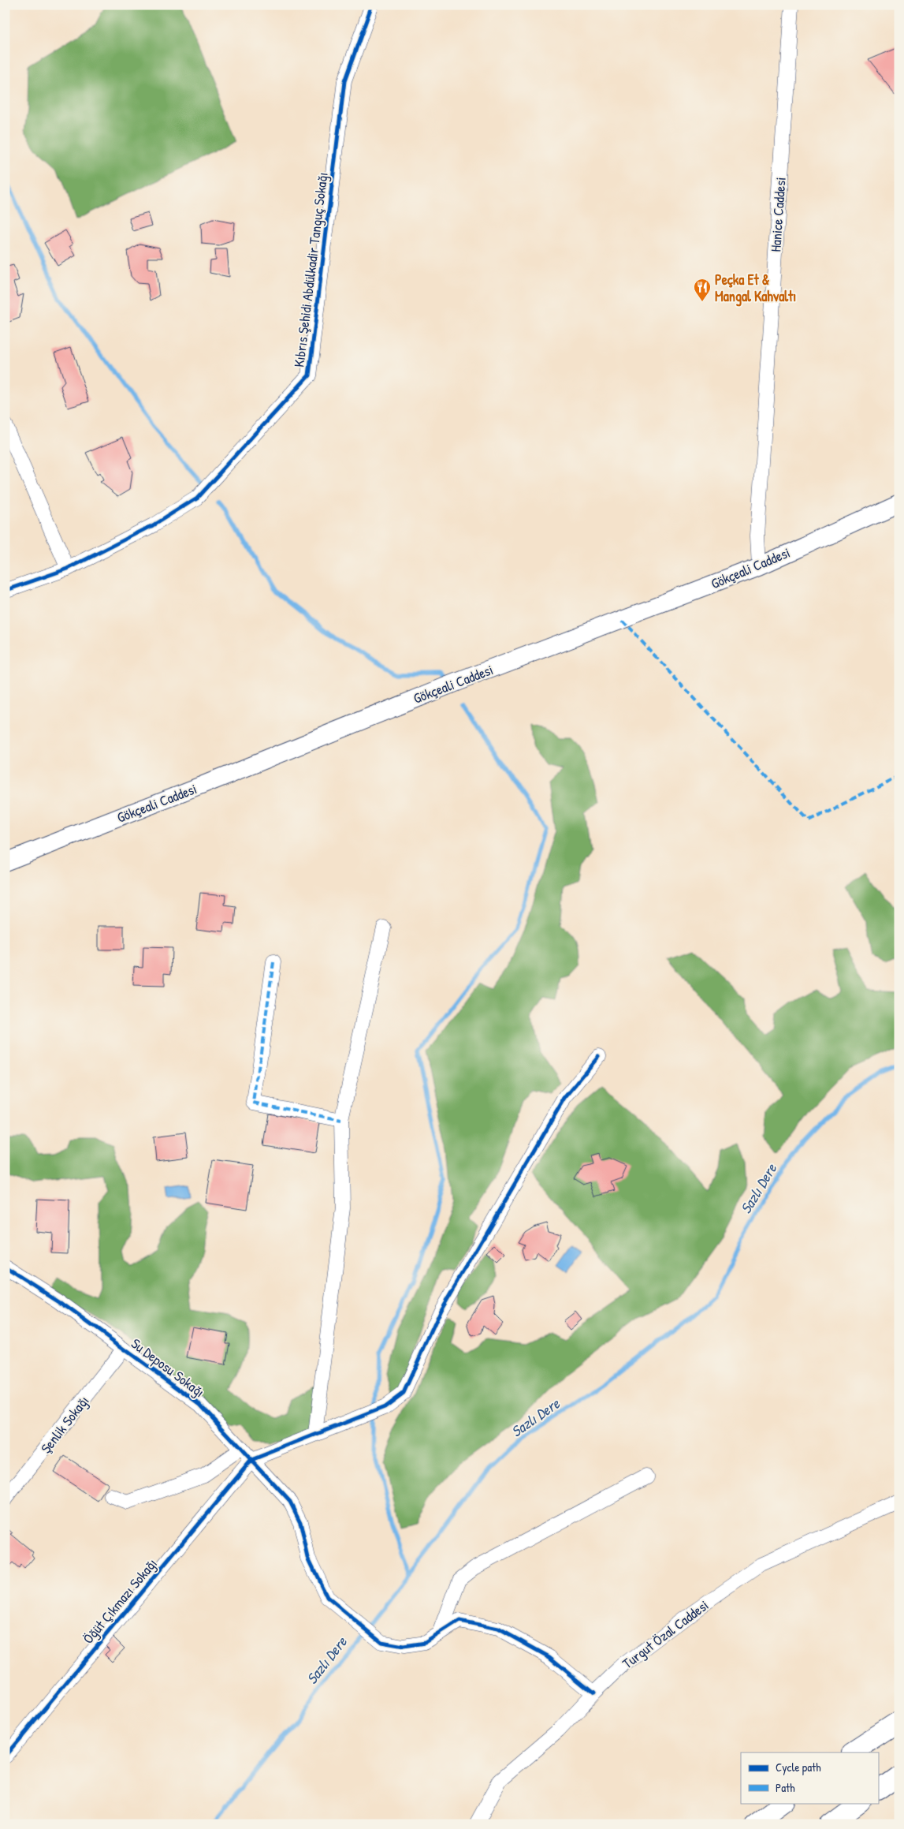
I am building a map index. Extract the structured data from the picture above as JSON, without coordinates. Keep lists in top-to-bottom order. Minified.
{"streets":{"main road":["Gökçeali Caddesi"],"street":["Hanice Caddesi","Kıbrıs Şehidi Abdülkadir Tanguç Sokağı","Su Deposu Sokağı","Şenlik Sokağı","Öğüt Çıkmazı Sokağı","Turgut Özal Caddesi"]},"crossings":[["Hanice Caddesi","Gökçeali Caddesi"],["Su Deposu Sokağı","Şenlik Sokağı"],["Su Deposu Sokağı","Öğüt Çıkmazı Sokağı"],["Su Deposu Sokağı","Turgut Özal Caddesi"]],"water":["Sazlı Dere"],"places":{"restaurant":["Peçka Et & Mangal Kahvaltı"]},"legend":["Cycle path","Path"]}
